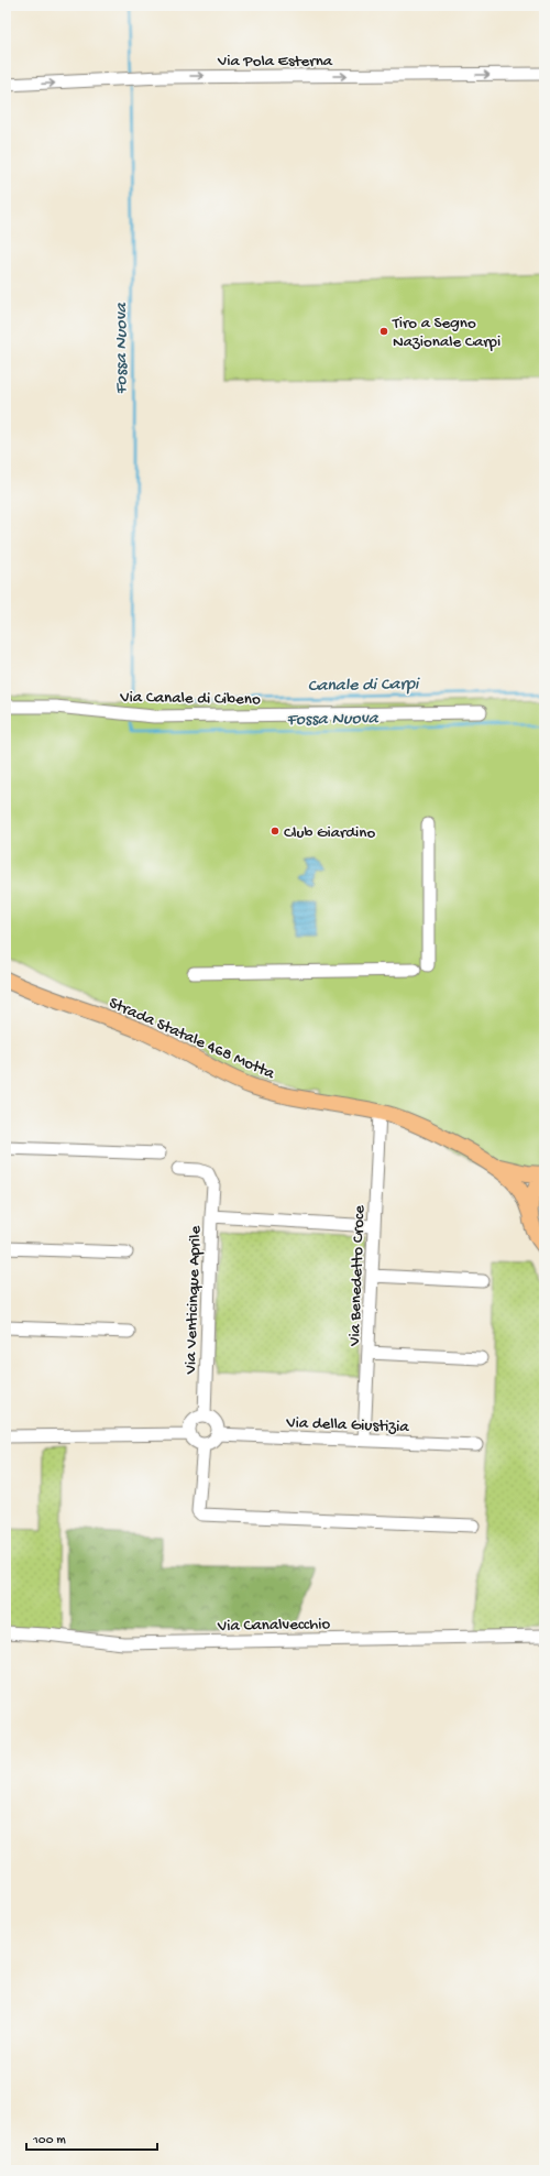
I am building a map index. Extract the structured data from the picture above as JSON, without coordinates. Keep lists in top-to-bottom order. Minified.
{"streets":{"main road":["Strada Statale 468 Motta"],"street":["Via Pola Esterna","Via Canale di Cibeno","Via Benedetto Croce","Via Venticinque Aprile","Via della Giustizia","Via Canalvecchio"]},"crossings":[["Strada Statale 468 Motta","Via Benedetto Croce"],["Via Benedetto Croce","Via Venticinque Aprile"],["Via Benedetto Croce","Via della Giustizia"],["Via Venticinque Aprile","Via della Giustizia"]],"one_way":["Via Pola Esterna"],"water":["Fossa Nuova","Canale di Carpi"],"places":["Tiro a Segno Nazionale Carpi","Club Giardino"],"scale_bar":"100 m"}
